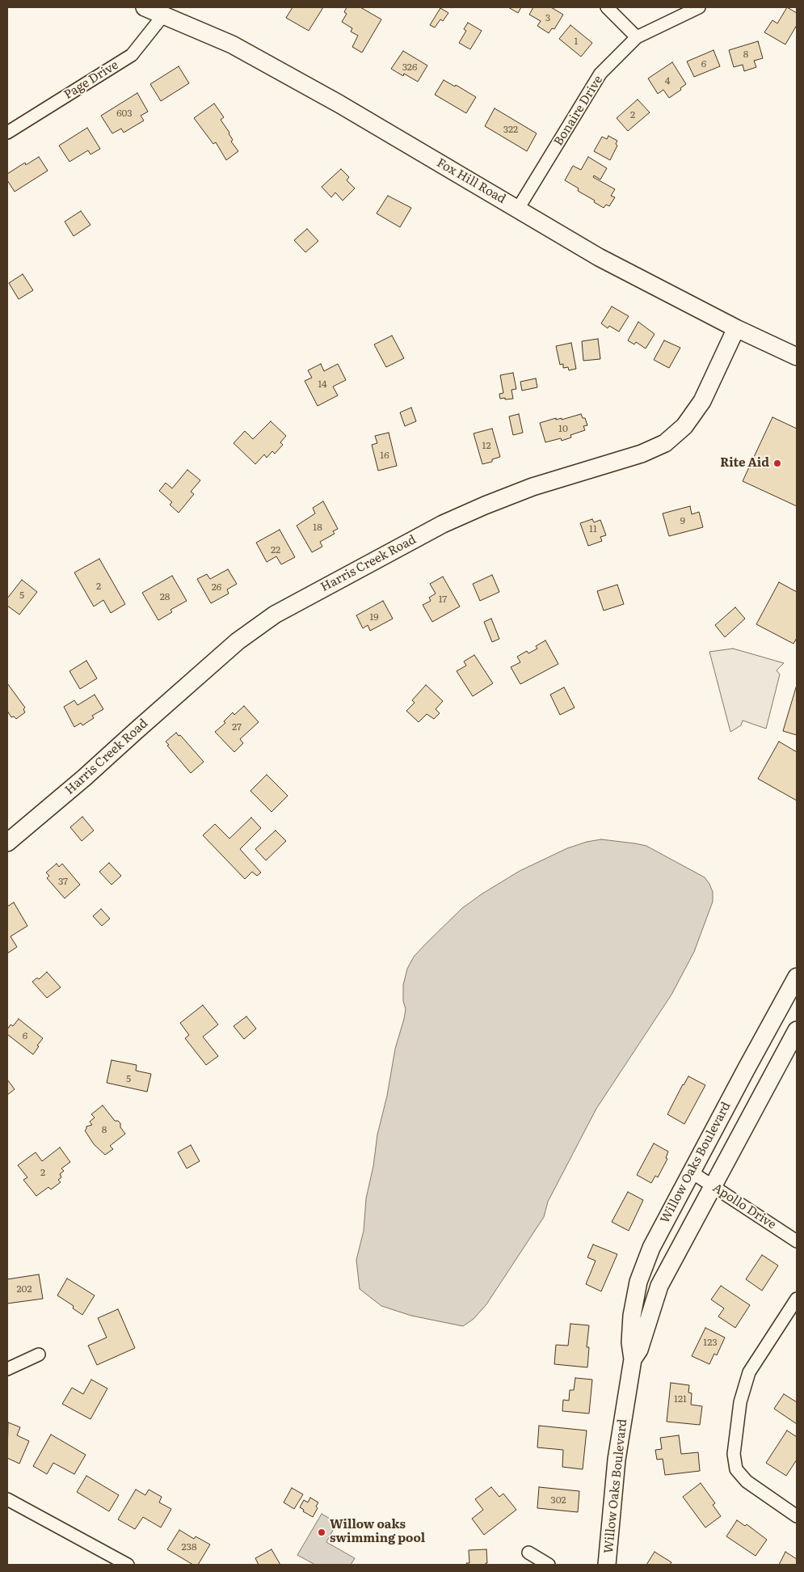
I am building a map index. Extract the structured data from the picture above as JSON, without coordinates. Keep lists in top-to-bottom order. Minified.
{"streets":{"street":["Page Drive","Bonaire Drive","Fox Hill Road","Harris Creek Road","Willow Oaks Boulevard","Apollo Drive"]},"crossings":[["Page Drive","Fox Hill Road"],["Bonaire Drive","Fox Hill Road"],["Fox Hill Road","Harris Creek Road"],["Willow Oaks Boulevard","Apollo Drive"]],"places":["Rite Aid","Willow oaks swimming pool"],"house_numbers":["3","1","8","6","326","4","603","2","322","14","10","12","16","9","18","11","22","2","26","5","28","17","19","27","37","6","5","8","2","202","123","121","302","238"]}
